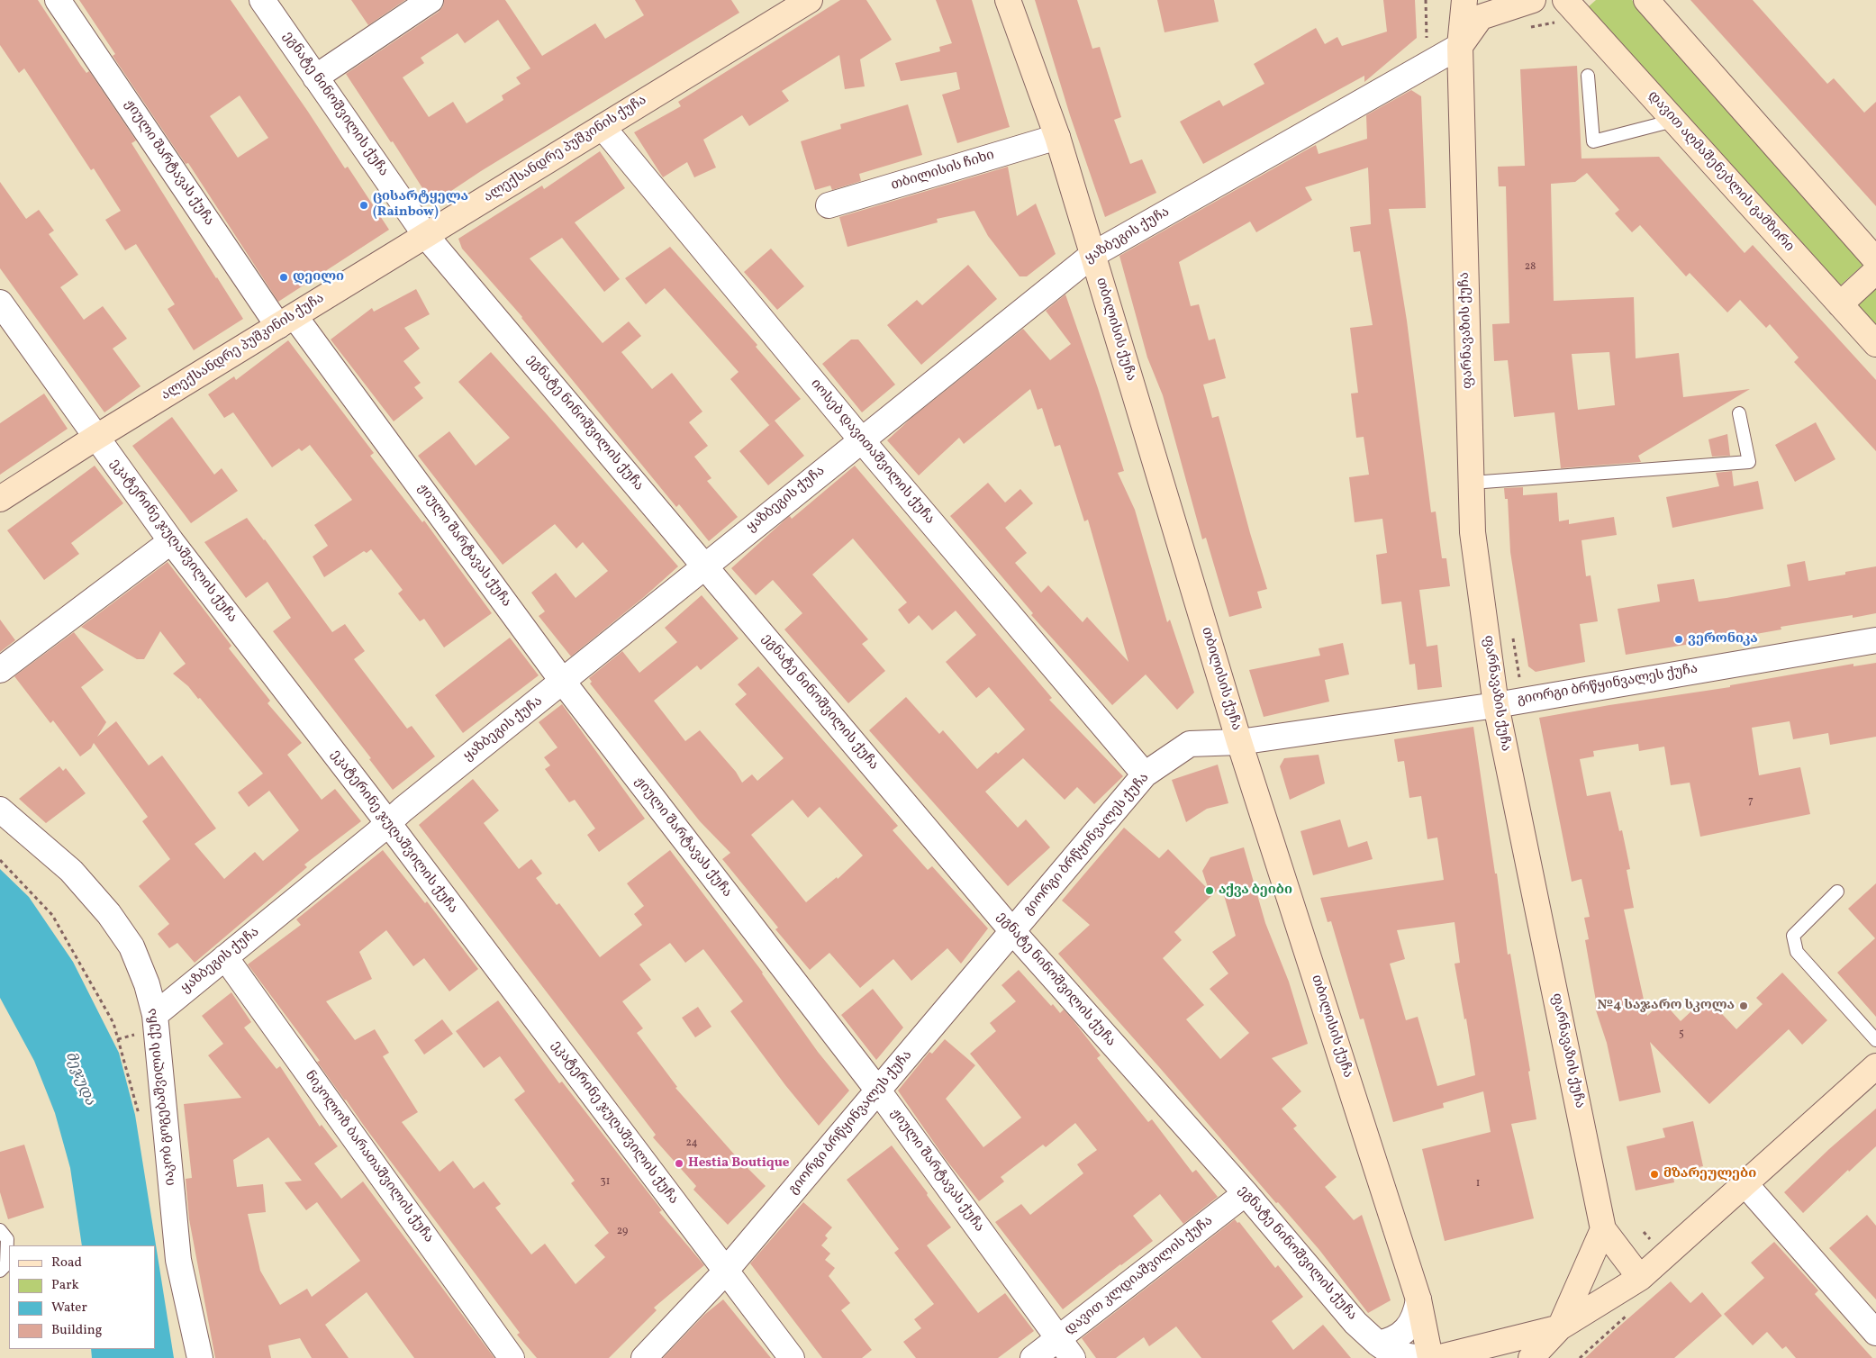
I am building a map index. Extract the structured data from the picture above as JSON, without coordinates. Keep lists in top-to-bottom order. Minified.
{"streets":{"main road":["ალექსანდრე პუშკინის ქუჩა","დავით აღმაშენებლის გამზირი","თბილისის ქუჩა","ფარნავაზის ქუჩა"],"street":["ეგნატე ნინოშვილის ქუჩა","ჟიული შარტავას ქუჩა","თბილისის ჩიხი","ყაზბეგის ქუჩა","იოსებ დავითაშვილის ქუჩა","ეკატერინე ჯუღაშვილის ქუჩა","გიორგი ბრწყინვალეს ქუჩა","იაკობ გოგებაშვილის ქუჩა","ნიკოლოზ ბარათაშვილის ქუჩა","დავით კლდიაშვილის ქუჩა"]},"crossings":[["ეგნატე ნინოშვილის ქუჩა","ალექსანდრე პუშკინის ქუჩა"],["ეგნატე ნინოშვილის ქუჩა","ყაზბეგის ქუჩა"],["ეგნატე ნინოშვილის ქუჩა","გიორგი ბრწყინვალეს ქუჩა"],["ეგნატე ნინოშვილის ქუჩა","დავით კლდიაშვილის ქუჩა"],["ალექსანდრე პუშკინის ქუჩა","ჟიული შარტავას ქუჩა"],["ალექსანდრე პუშკინის ქუჩა","იოსებ დავითაშვილის ქუჩა"],["ალექსანდრე პუშკინის ქუჩა","ეკატერინე ჯუღაშვილის ქუჩა"],["ჟიული შარტავას ქუჩა","ყაზბეგის ქუჩა"],["ჟიული შარტავას ქუჩა","გიორგი ბრწყინვალეს ქუჩა"],["ჟიული შარტავას ქუჩა","დავით კლდიაშვილის ქუჩა"],["თბილისის ჩიხი","თბილისის ქუჩა"],["ყაზბეგის ქუჩა","თბილისის ქუჩა"],["ყაზბეგის ქუჩა","ფარნავაზის ქუჩა"],["ყაზბეგის ქუჩა","იოსებ დავითაშვილის ქუჩა"],["ყაზბეგის ქუჩა","ეკატერინე ჯუღაშვილის ქუჩა"],["ყაზბეგის ქუჩა","იაკობ გოგებაშვილის ქუჩა"],["ყაზბეგის ქუჩა","ნიკოლოზ ბარათაშვილის ქუჩა"],["თბილისის ქუჩა","გიორგი ბრწყინვალეს ქუჩა"],["ფარნავაზის ქუჩა","გიორგი ბრწყინვალეს ქუჩა"],["იოსებ დავითაშვილის ქუჩა","გიორგი ბრწყინვალეს ქუჩა"],["ეკატერინე ჯუღაშვილის ქუჩა","გიორგი ბრწყინვალეს ქუჩა"]],"water":["მეჯუდა"],"places":["ცისარტყელა (Rainbow)","დეილი","ვერონიკა","აქვა ბეიბი","№4 საჯარო სკოლა","Hestia Boutique","მზარეულები"],"house_numbers":["28","7","5","24","31","1","29"],"legend":["Road","Park","Water","Building"]}
